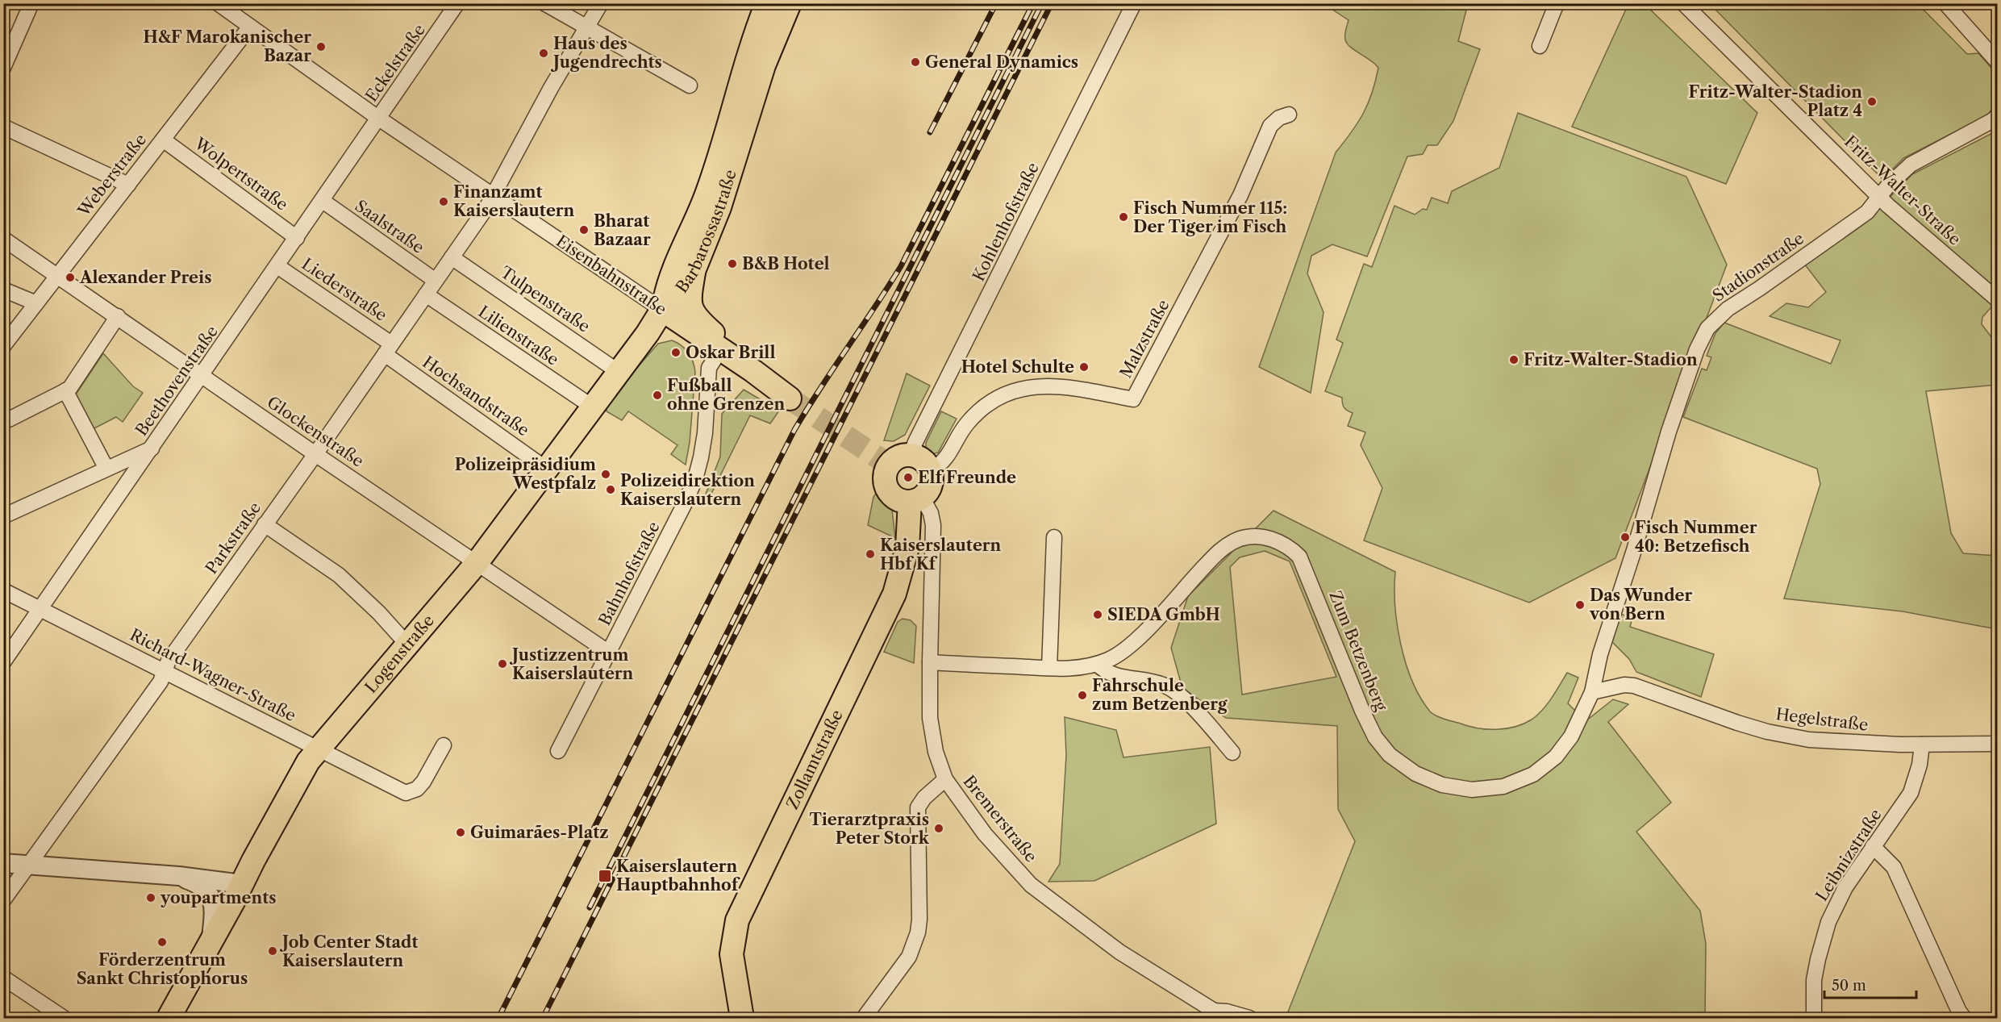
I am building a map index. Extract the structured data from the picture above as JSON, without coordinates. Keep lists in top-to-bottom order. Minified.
{"streets":{"main road":["Barbarossastraße","Eisenbahnstraße","Logenstraße","Zollamtstraße"],"street":["Eckelstraße","Wolpertstraße","Weberstraße","Fritz-Walter-Straße","Kohlenhofstraße","Saalstraße","Stadionstraße","Liederstraße","Tulpenstraße","Lilienstraße","Malzstraße","Beethovenstraße","Hochsandstraße","Glockenstraße","Parkstraße","Bahnhofstraße","Zum Betzenberg","Richard-Wagner-Straße","Hegelstraße","Bremerstraße","Leibnizstraße"]},"crossings":[["Eckelstraße","Eisenbahnstraße"],["Eckelstraße","Beethovenstraße"],["Wolpertstraße","Weberstraße"],["Wolpertstraße","Beethovenstraße"],["Weberstraße","Eisenbahnstraße"],["Weberstraße","Glockenstraße"],["Fritz-Walter-Straße","Stadionstraße"],["Kohlenhofstraße","Malzstraße"],["Kohlenhofstraße","Zollamtstraße"],["Kohlenhofstraße","Bremerstraße"],["Saalstraße","Beethovenstraße"],["Saalstraße","Parkstraße"],["Barbarossastraße","Eisenbahnstraße"],["Barbarossastraße","Logenstraße"],["Stadionstraße","Zum Betzenberg"],["Stadionstraße","Hegelstraße"],["Eisenbahnstraße","Beethovenstraße"],["Eisenbahnstraße","Parkstraße"],["Eisenbahnstraße","Bahnhofstraße"],["Eisenbahnstraße","Logenstraße"],["Liederstraße","Beethovenstraße"],["Liederstraße","Hochsandstraße"],["Liederstraße","Parkstraße"],["Tulpenstraße","Parkstraße"],["Tulpenstraße","Logenstraße"],["Lilienstraße","Parkstraße"],["Lilienstraße","Logenstraße"],["Malzstraße","Zollamtstraße"],["Malzstraße","Bremerstraße"],["Beethovenstraße","Glockenstraße"],["Beethovenstraße","Richard-Wagner-Straße"],["Hochsandstraße","Parkstraße"],["Hochsandstraße","Logenstraße"],["Glockenstraße","Parkstraße"],["Glockenstraße","Bahnhofstraße"],["Glockenstraße","Logenstraße"],["Parkstraße","Richard-Wagner-Straße"],["Zum Betzenberg","Hegelstraße"],["Zum Betzenberg","Bremerstraße"],["Logenstraße","Richard-Wagner-Straße"],["Hegelstraße","Leibnizstraße"],["Zollamtstraße","Bremerstraße"]],"places":{"other":["H&F Marokanischer Bazar","Haus des Jugendrechts","General Dynamics","Fritz-Walter-Stadion Platz 4","Finanzamt Kaiserslautern","Fisch Nummer 115: Der Tiger im Fisch","Bharat Bazaar","B&B Hotel","Alexander Preis","Oskar Brill","Fritz-Walter-Stadion","Hotel Schulte","Fußball ohne Grenzen","Polizeipräsidium Westpfalz","Elf Freunde","Polizeidirektion Kaiserslautern","Fisch Nummer 40: Betzefisch","Kaiserslautern Hbf Kf","Das Wunder von Bern","SIEDA GmbH","Justizzentrum Kaiserslautern","Fahrschule zum Betzenberg","Tierarztpraxis Peter Stork","Guimarães-Platz","youpartments","Förderzentrum Sankt Christophorus","Job Center Stadt Kaiserslautern"],"transit":["Kaiserslautern Hauptbahnhof"]},"scale_bar":"50 m"}
